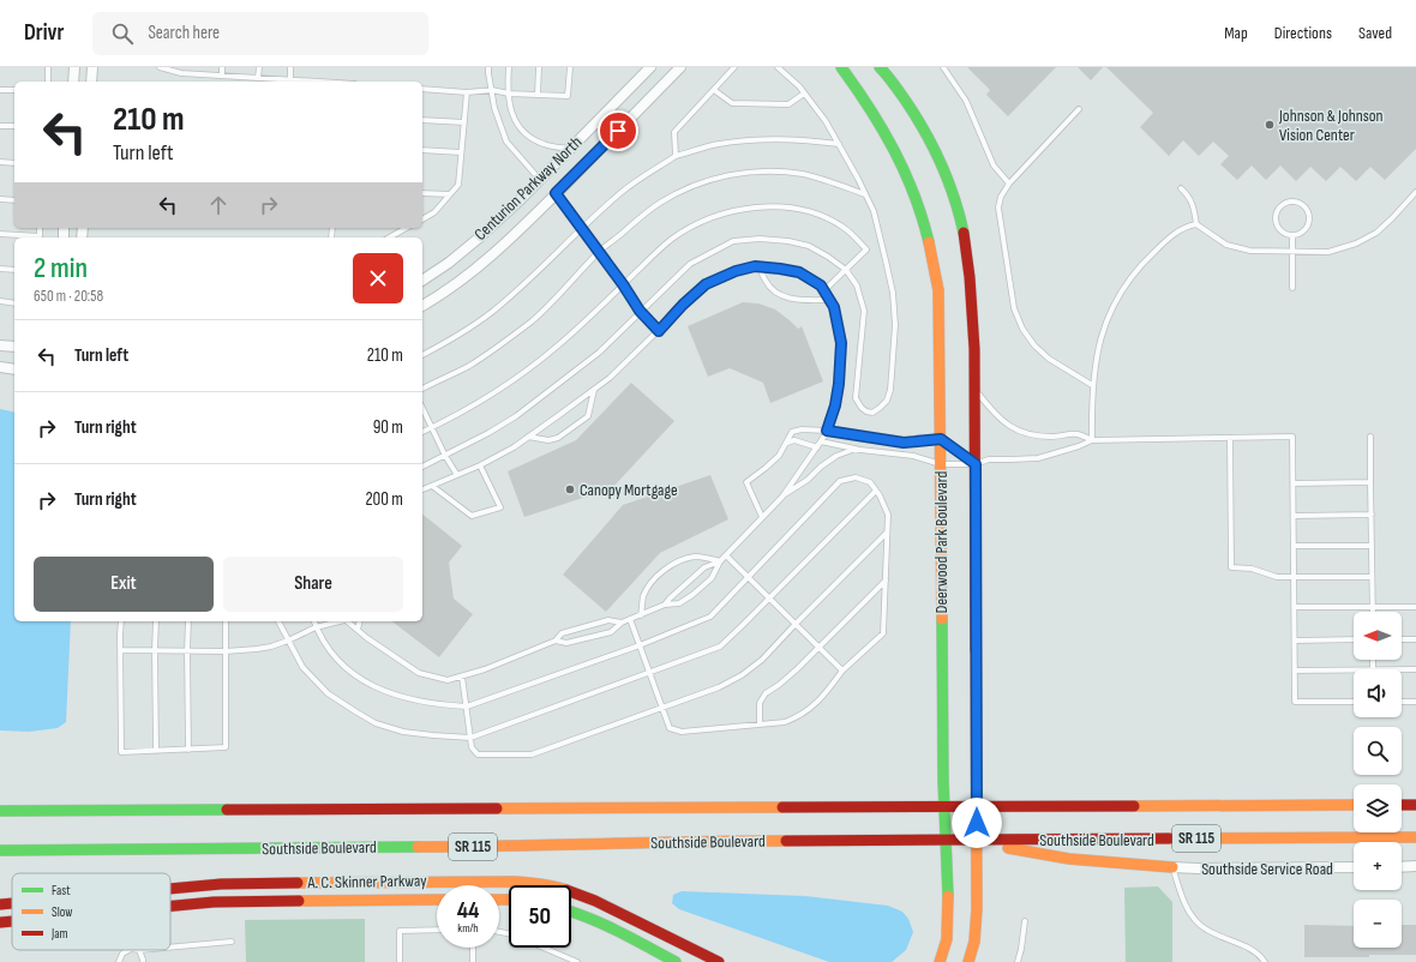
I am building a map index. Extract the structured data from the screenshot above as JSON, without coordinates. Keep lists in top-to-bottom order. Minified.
{"streets":{"main road":["Deerwood Park Boulevard","SR 115","Southside Boulevard","A. C. Skinner Parkway"],"street":["Centurion Parkway North","Southside Service Road"]},"crossings":[["Deerwood Park Boulevard","Southside Boulevard"]],"places":["Johnson & Johnson Vision Center","Canopy Mortgage"],"legend":["Fast","Slow","Jam"],"north":"left","page":{"header":"Drivr","search":"Search here","nav":["Map","Directions","Saved"],"turn":["210 m","Turn left"],"heading":["2 min","650 m · 20:58"],"list":[{"name":"Turn left","value":"210 m"},{"name":"Turn right","value":"90 m"},{"name":"Turn right","value":"200 m"}],"buttons":["Exit","Share"],"map_buttons":["+","−"],"speed":"44 km/h","limit":"50"}}
